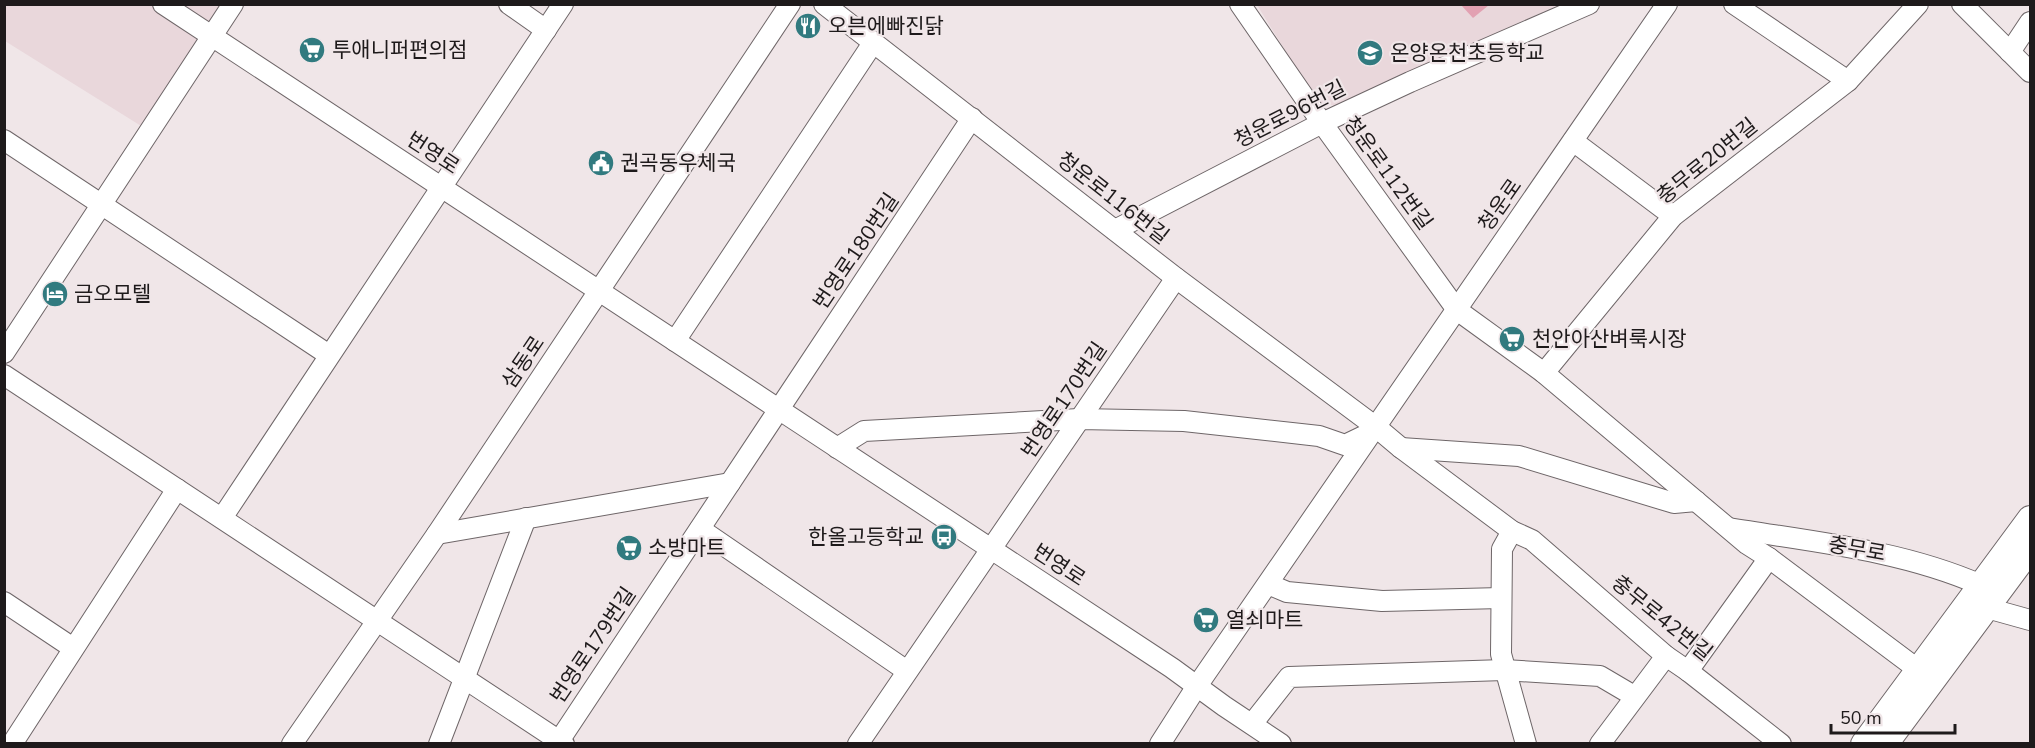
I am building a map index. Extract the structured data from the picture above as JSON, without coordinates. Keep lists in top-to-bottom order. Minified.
{"streets":{"street":["청운로96번길","번영로","충무로20번길","청운로112번길","청운로116번길","청운로","번영로180번길","삼동로","번영로170번길","충무로","충무로42번길","번영로179번길"]},"crossings":[["청운로96번길","청운로112번길"],["청운로96번길","청운로116번길"],["번영로","청운로"],["번영로","번영로180번길"],["번영로","삼동로"],["번영로","번영로170번길"],["번영로","번영로179번길"],["충무로20번길","청운로112번길"],["청운로112번길","청운로"],["청운로112번길","충무로"],["청운로116번길","청운로"],["청운로116번길","번영로180번길"],["청운로116번길","번영로170번길"],["청운로116번길","충무로42번길"],["청운로","번영로170번길"],["청운로","충무로42번길"],["번영로180번길","번영로179번길"]],"places":{"restaurant":["오븐에빠진닭"],"supermarket":["투애니퍼편의점","천안아산벼룩시장","소방마트","열쇠마트"],"school or university":["온양온천초등학교"],"public building":["권곡동우체국"],"hotel":["금오모텔"],"bus stop":["한올고등학교"]},"scale_bar":"50 m"}
